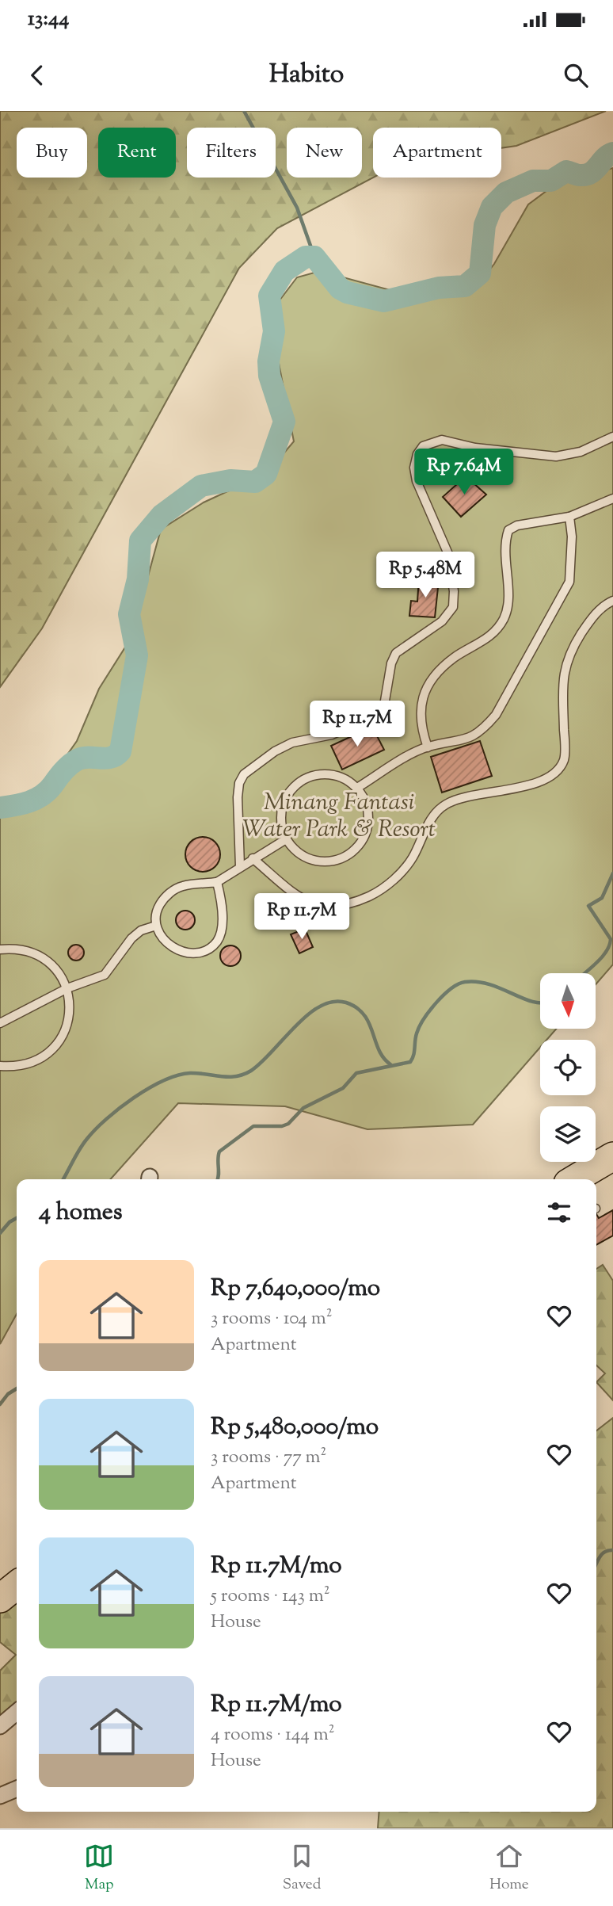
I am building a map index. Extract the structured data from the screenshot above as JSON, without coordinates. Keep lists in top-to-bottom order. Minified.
{"parks":["Minang Fantasi Water Park & Resort"],"north":"bottom","page":{"status":"13:44","header":"Habito","chip":["Buy","Rent","Filters","New","Apartment"],"price":["Rp 7.64M","Rp 5.48M","Rp 11.7M","Rp 11.7M"],"heading":"4 homes","list":[{"name":"Rp 7,640,000/mo","note":"3 rooms · 104 m² · Apartment"},{"name":"Rp 5,480,000/mo","note":"3 rooms · 77 m² · Apartment"},{"name":"Rp 11.7M/mo","note":"5 rooms · 143 m² · House"},{"name":"Rp 11.7M/mo","note":"4 rooms · 144 m² · House"}],"tabs":["Map","Saved","Home"]}}
